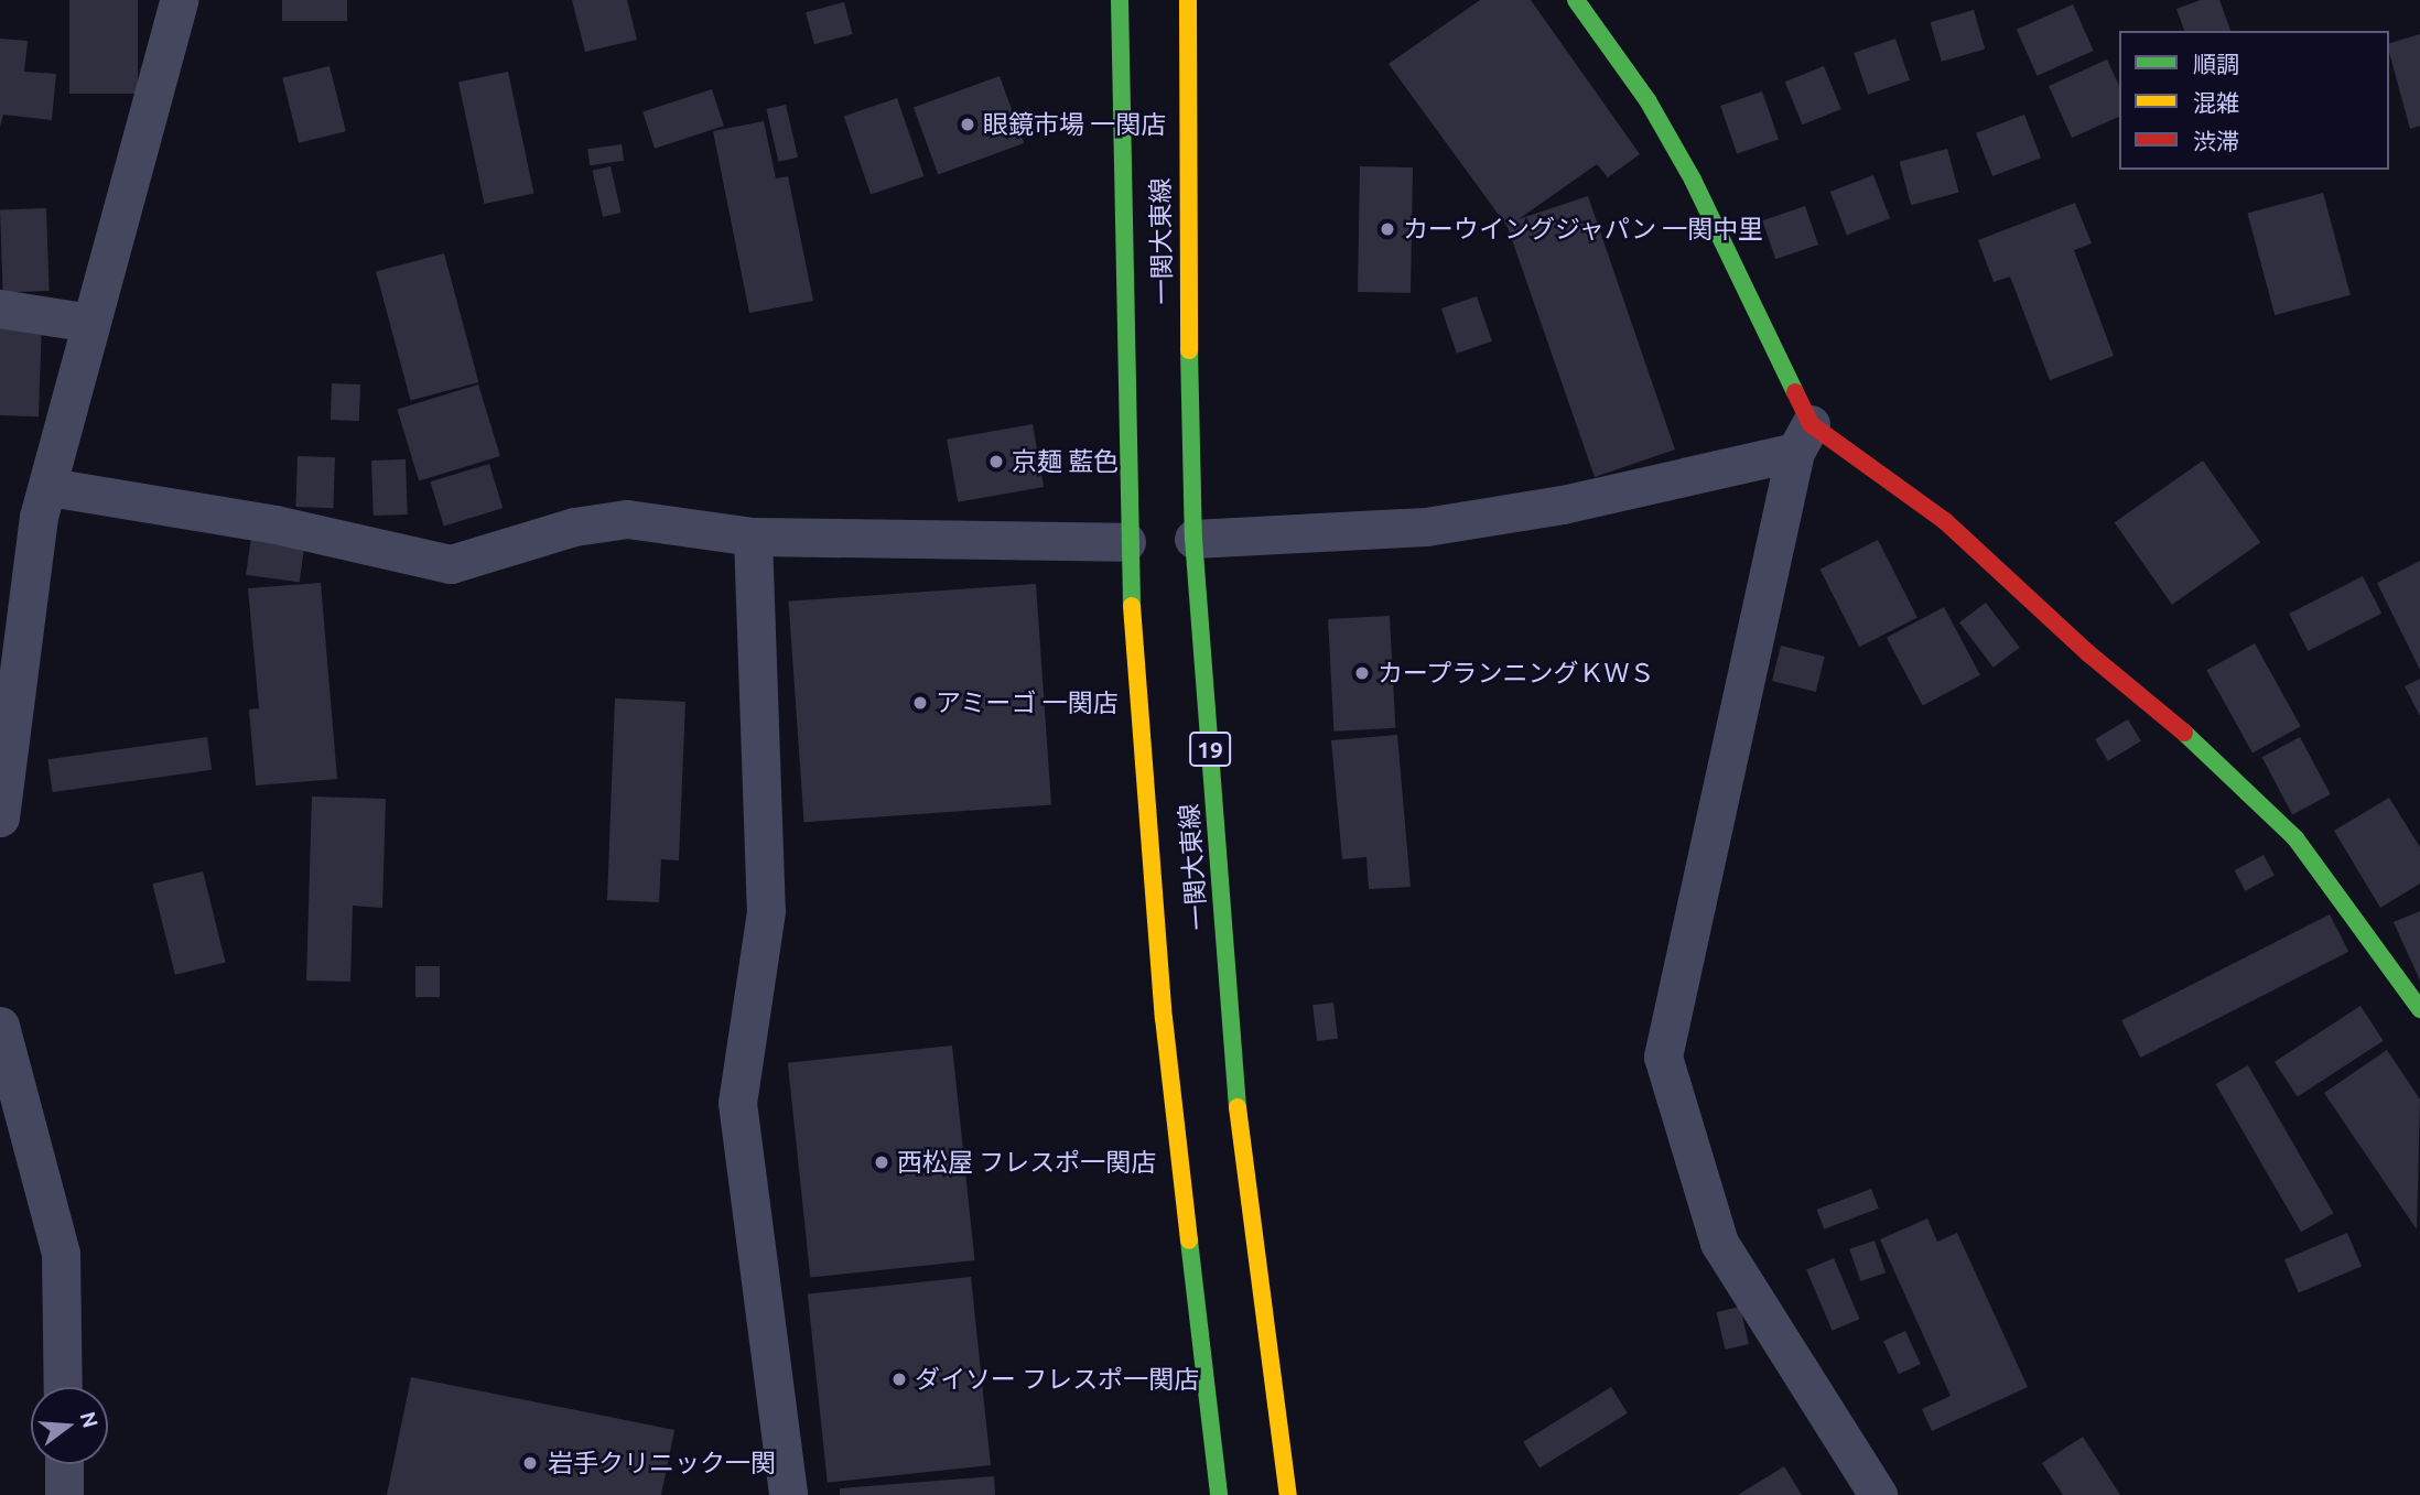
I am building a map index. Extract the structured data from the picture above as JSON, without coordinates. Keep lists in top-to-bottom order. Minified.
{"streets":{"main road":["一関大東線","19"]},"places":["眼鏡市場 一関店","カーウイングジャパン 一関中里","京麺 藍色","カープランニングＫＷＳ","アミーゴ 一関店","西松屋 フレスポ一関店","ダイソー フレスポ一関店","岩手クリニック一関"],"legend":["順調","混雑","渋滞"],"north":"right"}
